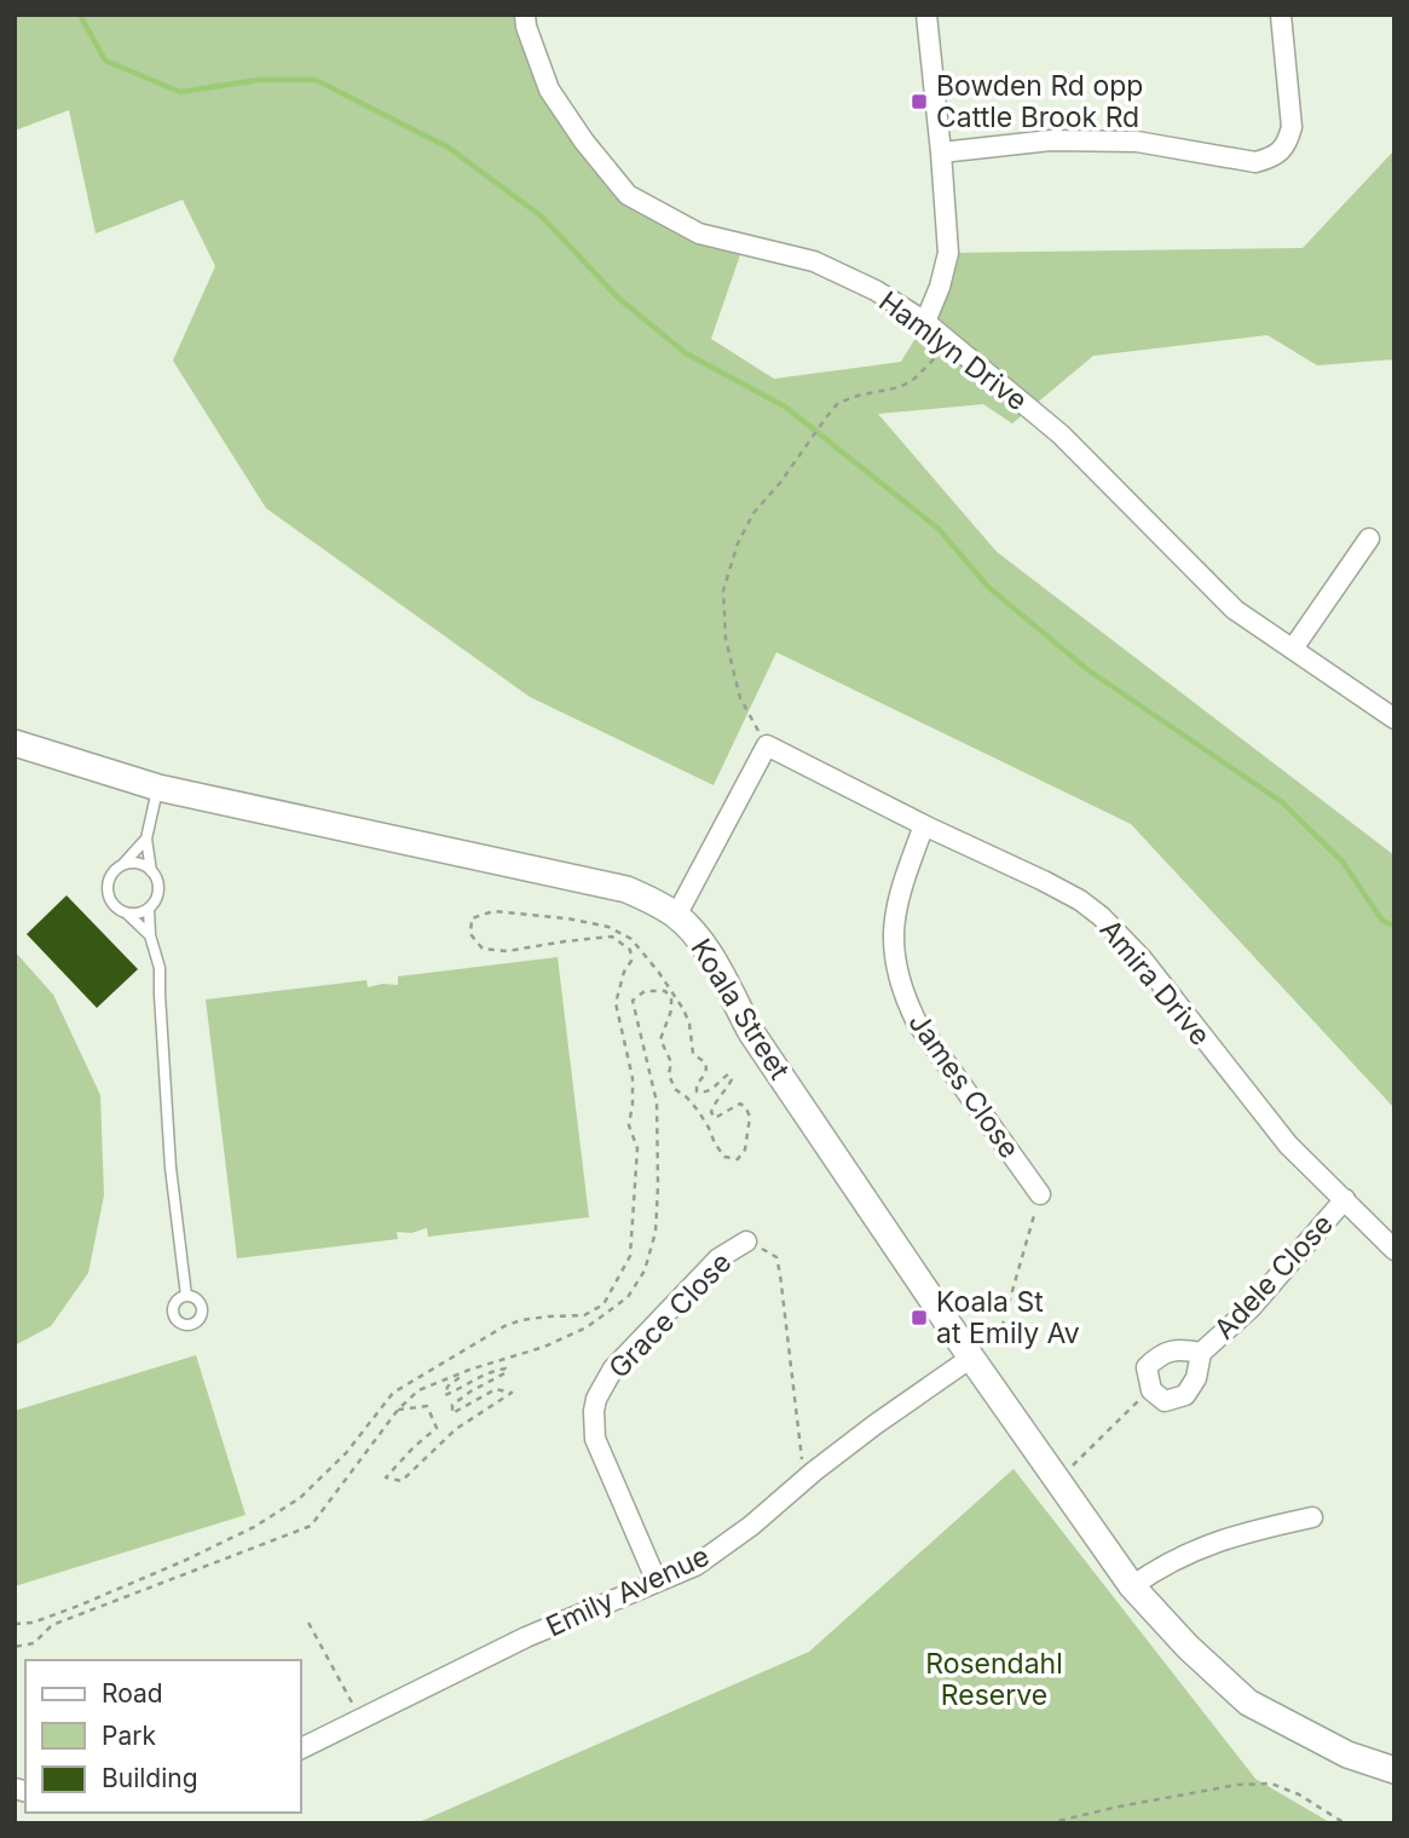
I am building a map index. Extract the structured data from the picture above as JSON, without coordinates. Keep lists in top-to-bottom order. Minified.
{"streets":{"street":["Hamlyn Drive","Amira Drive","Koala Street","James Close","Adele Close","Grace Close","Emily Avenue"]},"crossings":[["Amira Drive","James Close"],["Amira Drive","Adele Close"],["Koala Street","Emily Avenue"],["Grace Close","Emily Avenue"]],"parks":["Rosendahl Reserve"],"places":{"transit":["Bowden Rd opp Cattle Brook Rd","Koala St at Emily Av"]},"legend":["Road","Park","Building"]}
